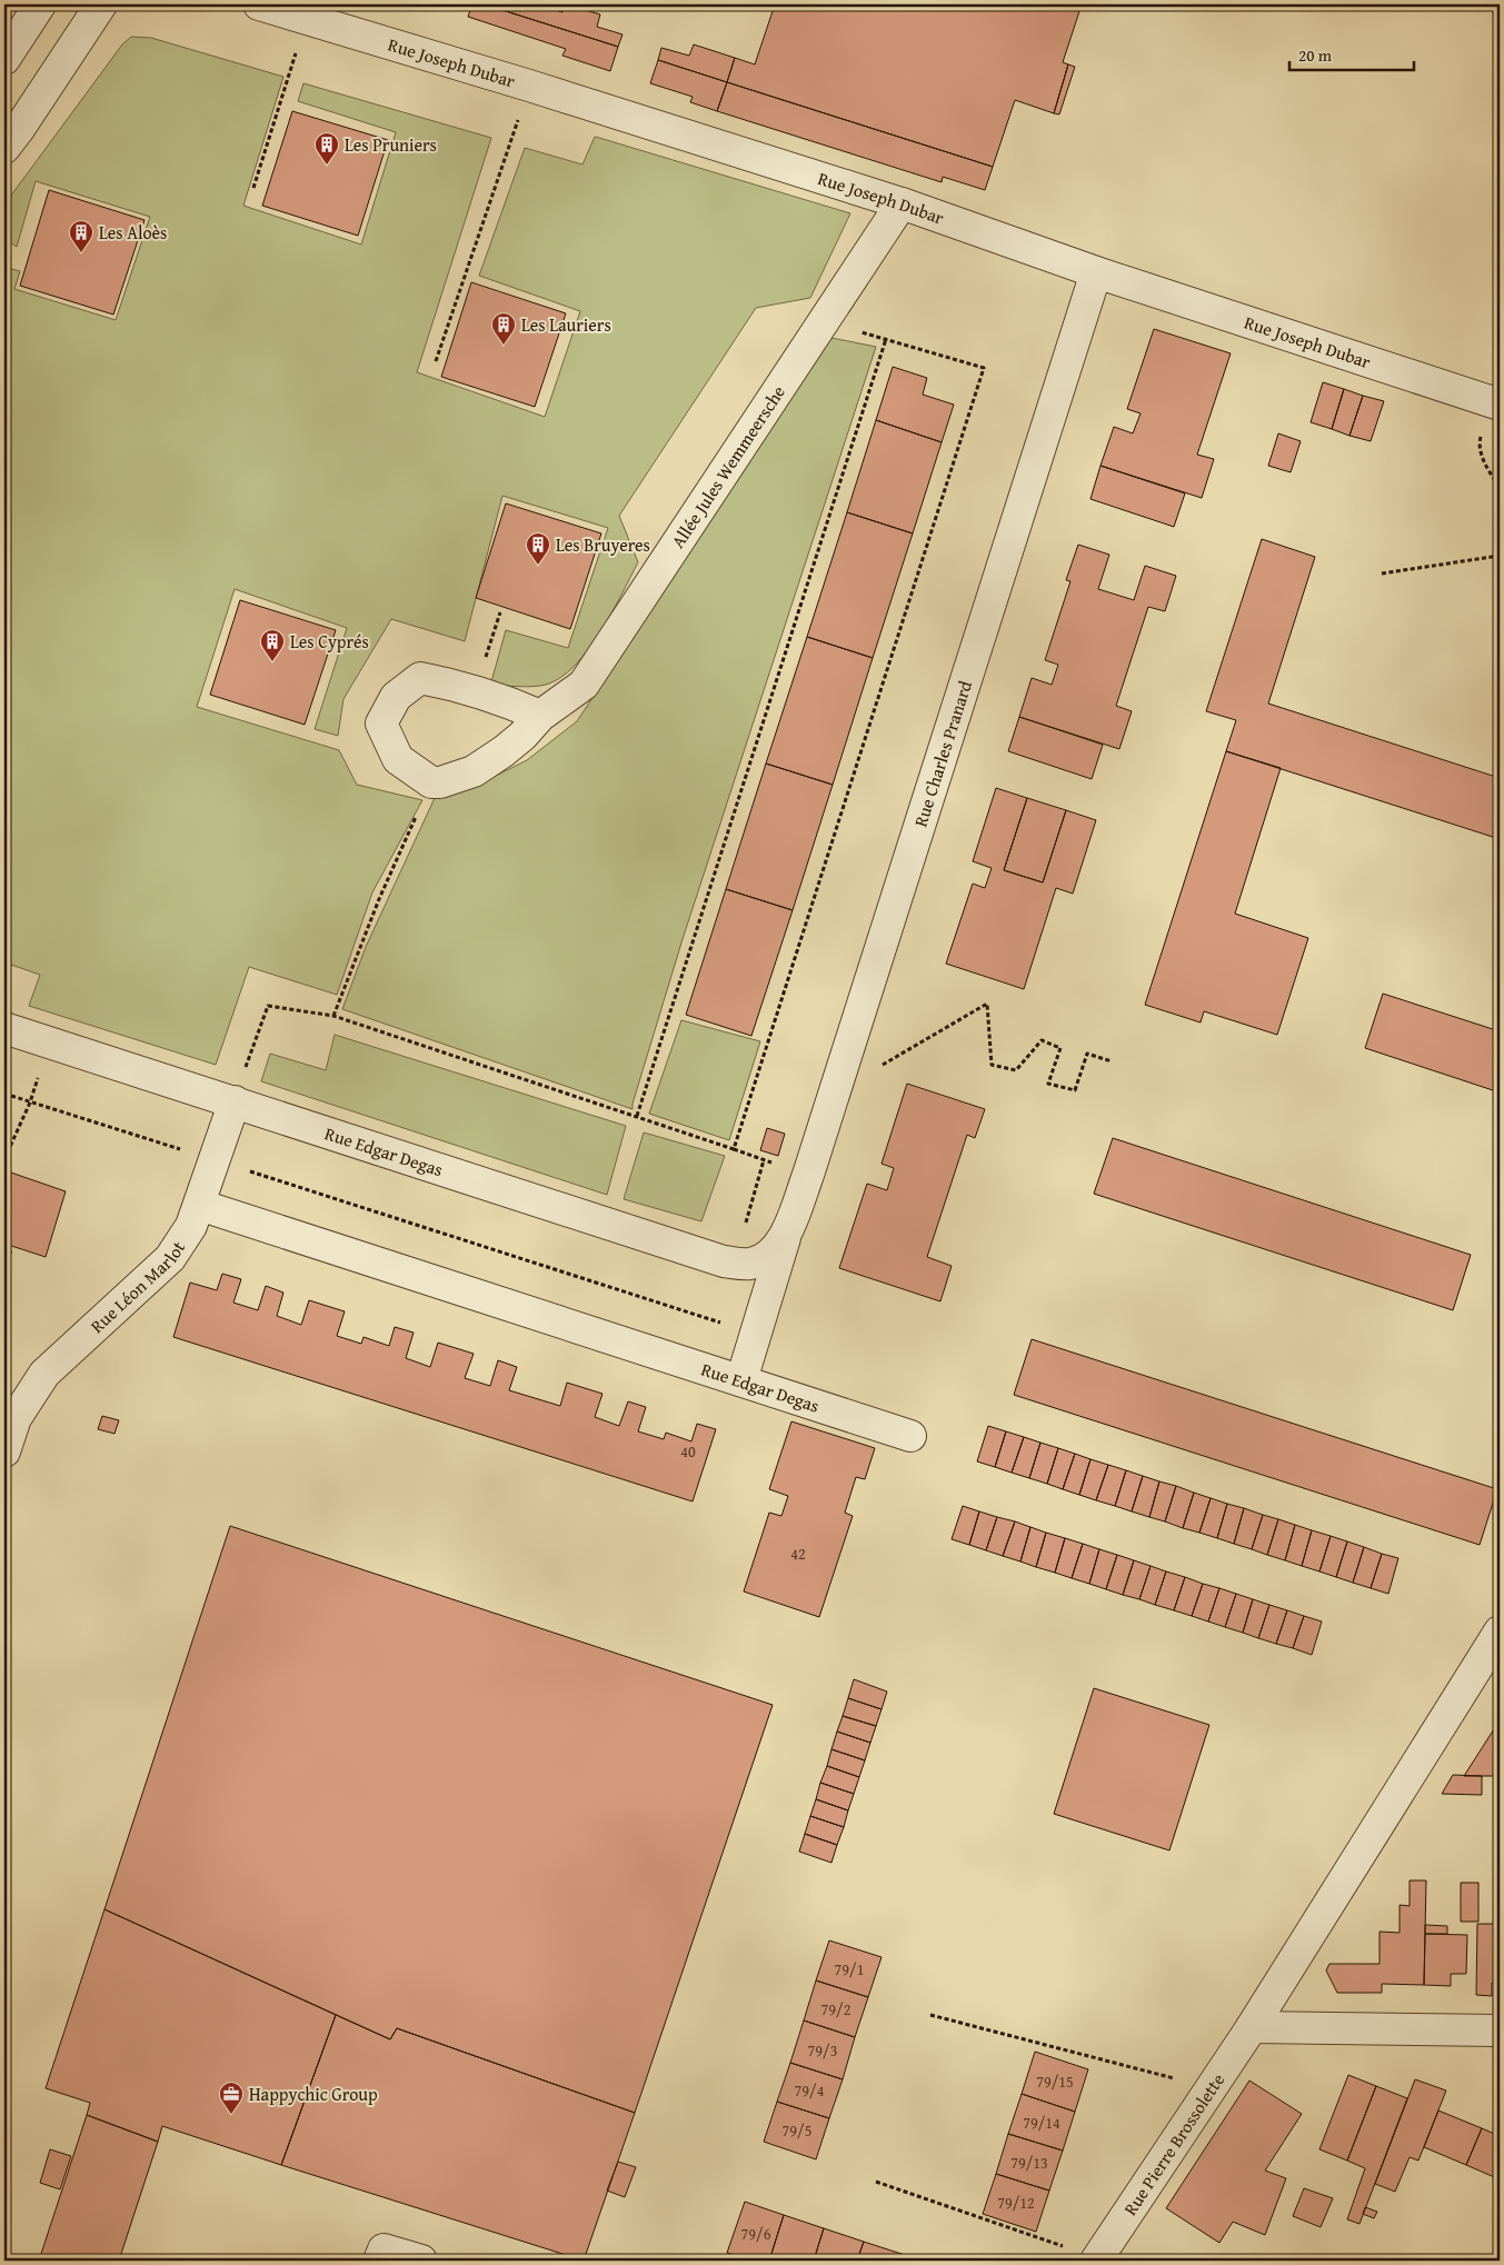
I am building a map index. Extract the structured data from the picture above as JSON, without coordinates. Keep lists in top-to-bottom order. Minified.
{"streets":{"street":["Rue Joseph Dubar","Allée Jules Wemmeersche","Rue Charles Pranard","Rue Edgar Degas","Rue Léon Marlot","Rue Pierre Brossolette"]},"crossings":[["Rue Joseph Dubar","Allée Jules Wemmeersche"],["Rue Joseph Dubar","Rue Charles Pranard"],["Rue Charles Pranard","Rue Edgar Degas"],["Rue Edgar Degas","Rue Léon Marlot"]],"places":{"building":["Les Pruniers","Les Aloès","Les Lauriers","Les Bruyeres","Les Cyprés"],"office":["Happychic Group"]},"house_numbers":["40","42","79/1","79/2","79/3","79/15","79/4","79/14","79/5","79/13","79/12","79/6"],"scale_bar":"20 m"}
